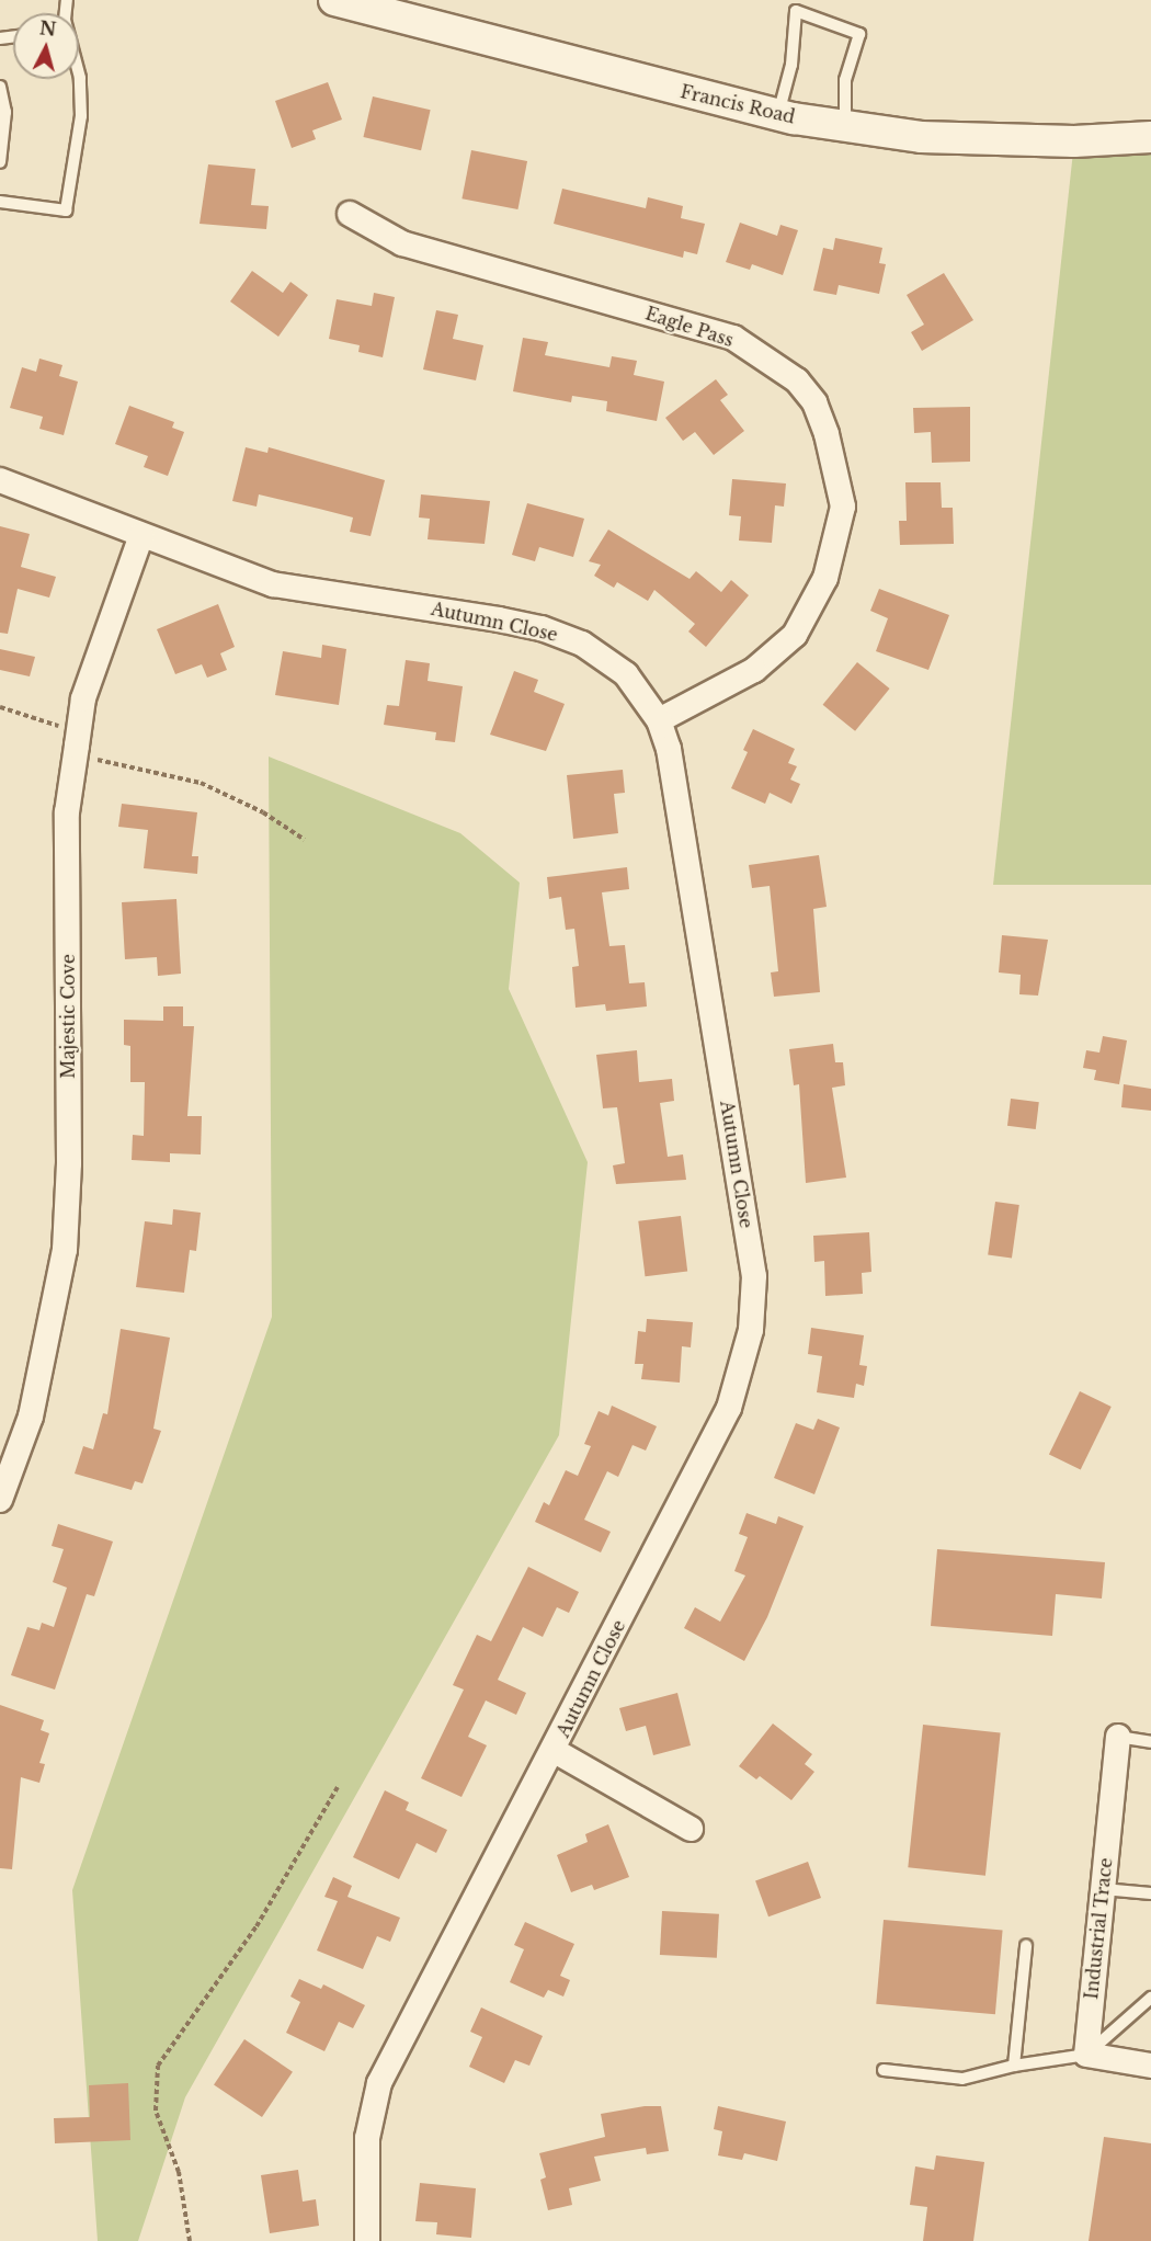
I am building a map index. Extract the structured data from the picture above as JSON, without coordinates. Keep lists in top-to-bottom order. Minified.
{"streets":{"street":["Francis Road","Eagle Pass","Autumn Close","Majestic Cove","Industrial Trace"]},"crossings":[["Eagle Pass","Autumn Close"],["Autumn Close","Majestic Cove"]],"north":"top"}
